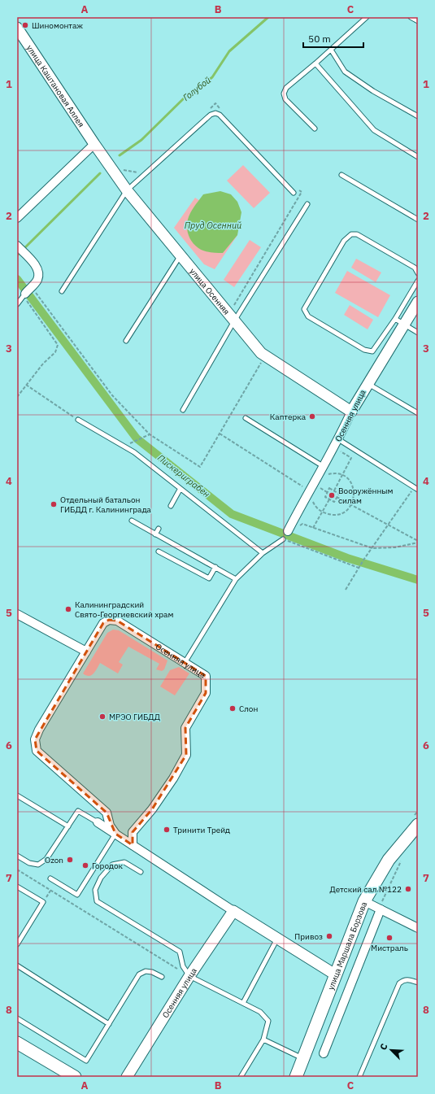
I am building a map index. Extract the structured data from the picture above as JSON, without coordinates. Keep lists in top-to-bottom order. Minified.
{"streets":{"main road":["улица Маршала Борзова"],"street":["улица Каштановая Аллея","улица Осенняя","Осенняя улица"]},"crossings":[["улица Каштановая Аллея","улица Осенняя"],["улица Осенняя","Осенняя улица"]],"water":["Голубой","Пруд Осенний","Пискериграбен"],"places":["Шиномонтаж","Каптерка","Вооружённым силам","Отдельный батальон ГИБДД г. Калининграда","Калининградский Свято-Георгиевский храм","Слон","МРЭО ГИБДД","Тринити Трейд","Ozon","Городок","Детский сал №122","Привоз","Мистраль"],"scale_bar":"50 m","north":"top left","grid":{"columns":["A","B","C"],"rows":["1","2","3","4","5","6","7","8"]}}
